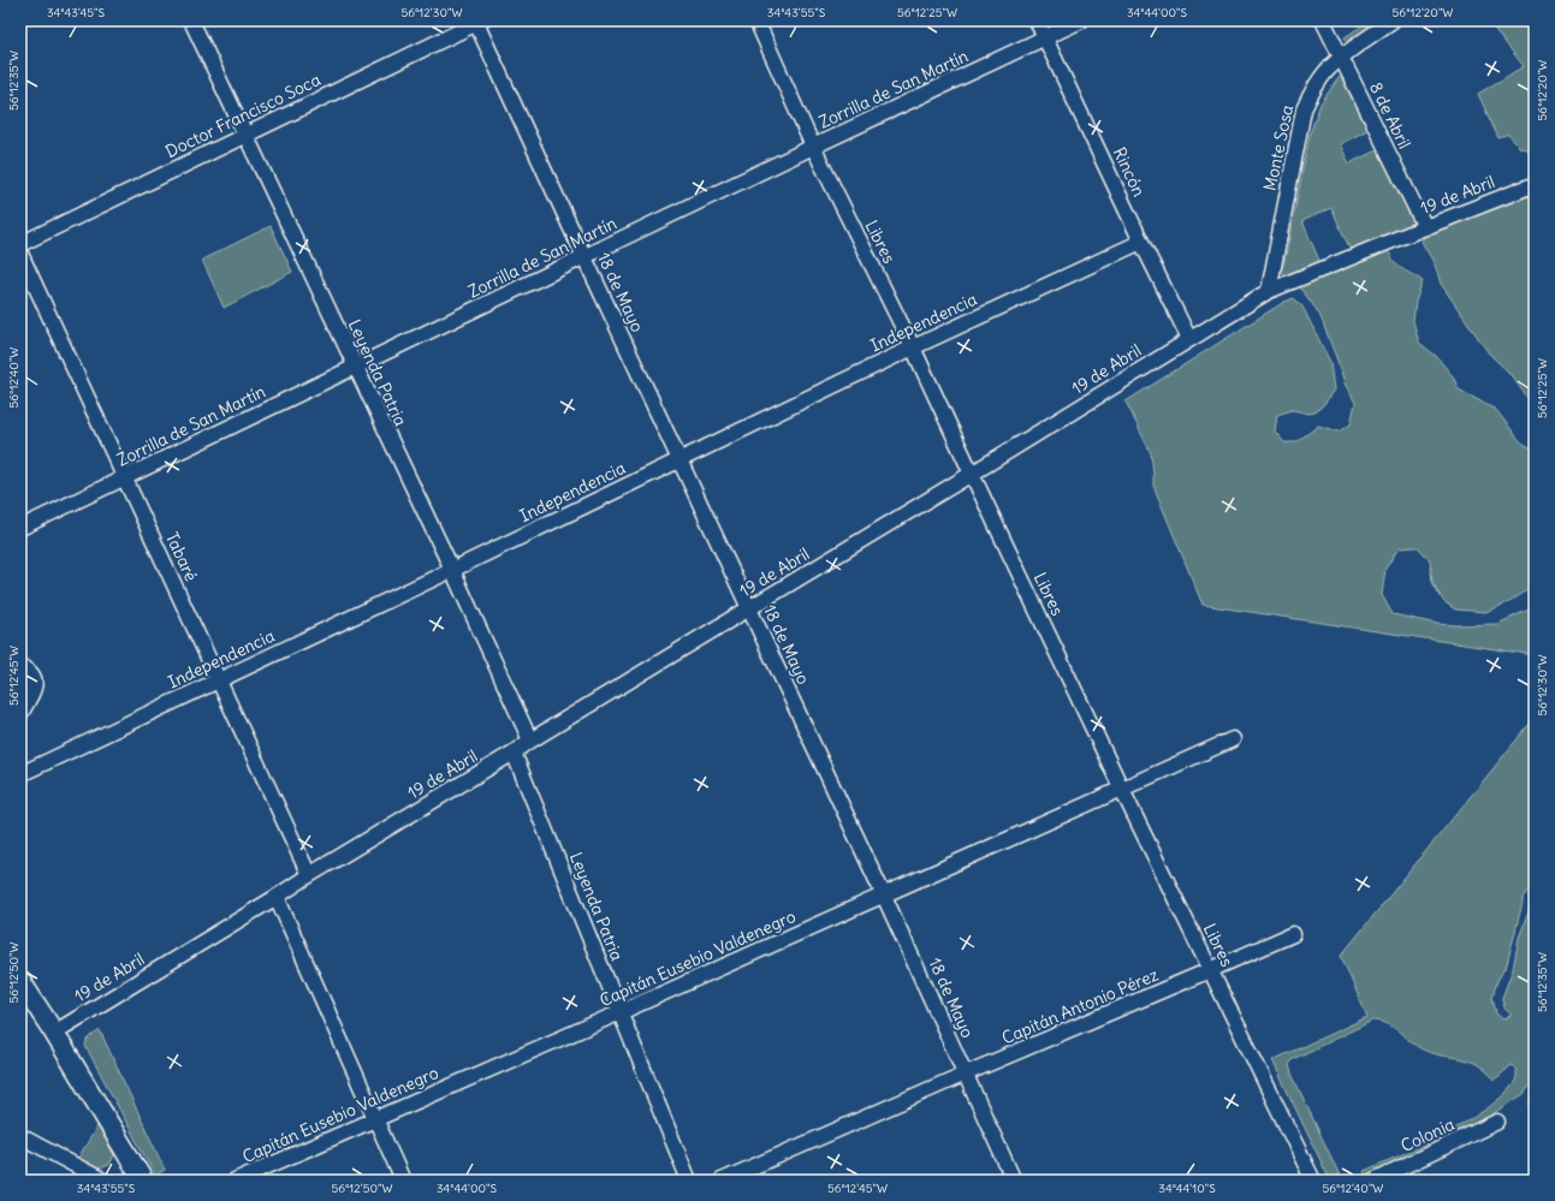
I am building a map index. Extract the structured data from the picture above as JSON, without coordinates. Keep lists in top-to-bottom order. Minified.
{"streets":{"street":["Zorrilla de San Martín","Doctor Francisco Soca","8 de Abril","Monte Sosa","Rincón","19 de Abril","Libres","18 de Mayo","Independencia","Leyenda Patria","Tabaré","Capitán Eusebio Valdenegro","Capitán Antonio Pérez","Colonia"]},"crossings":[["Zorrilla de San Martín","Rincón"],["Zorrilla de San Martín","Libres"],["Zorrilla de San Martín","18 de Mayo"],["Zorrilla de San Martín","Leyenda Patria"],["Zorrilla de San Martín","Tabaré"],["Doctor Francisco Soca","18 de Mayo"],["Doctor Francisco Soca","Leyenda Patria"],["8 de Abril","Monte Sosa"],["8 de Abril","19 de Abril"],["Monte Sosa","19 de Abril"],["Rincón","19 de Abril"],["Rincón","Independencia"],["19 de Abril","Libres"],["19 de Abril","18 de Mayo"],["19 de Abril","Leyenda Patria"],["19 de Abril","Tabaré"],["Libres","Independencia"],["Libres","Capitán Eusebio Valdenegro"],["Libres","Capitán Antonio Pérez"],["18 de Mayo","Independencia"],["18 de Mayo","Capitán Eusebio Valdenegro"],["18 de Mayo","Capitán Antonio Pérez"],["Independencia","Leyenda Patria"],["Independencia","Tabaré"],["Leyenda Patria","Capitán Eusebio Valdenegro"]],"coordinates":["34°43'45\"S","56°12'30\"W","34°43'55\"S","56°12'25\"W","34°44'00\"S","56°12'20\"W","56°12'35\"W","56°12'40\"W","56°12'45\"W","56°12'50\"W","34°44'10\"S"]}
